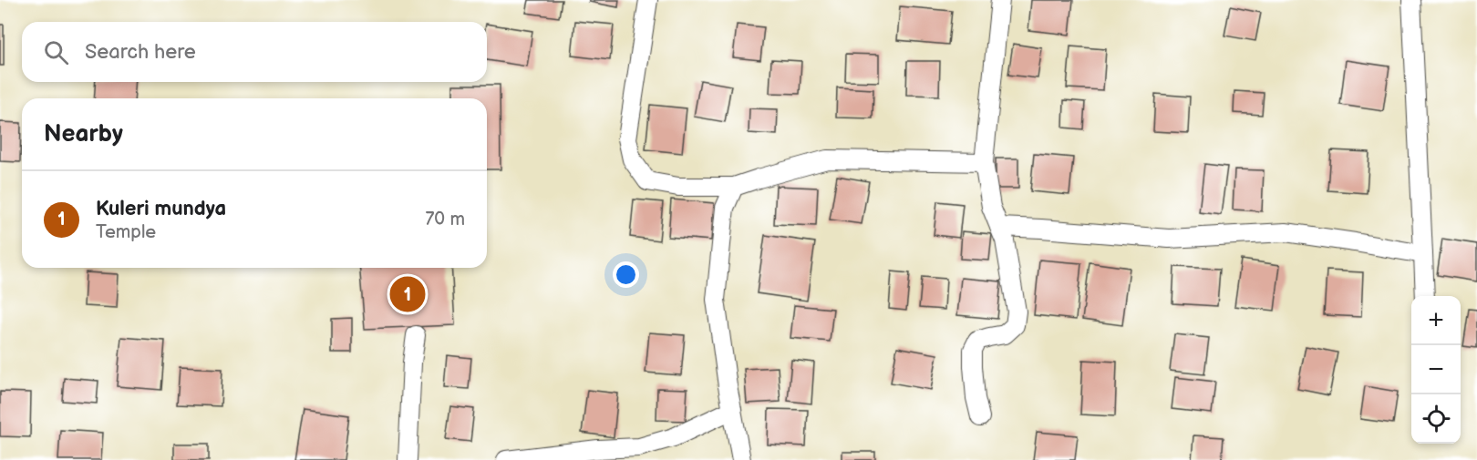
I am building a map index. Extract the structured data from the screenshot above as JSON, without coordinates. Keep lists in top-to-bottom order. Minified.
{"page":{"search":"Search here","heading":"Nearby","list":[{"mark":"1","name":"Kuleri mundya","note":"Temple","value":"70 m"}],"pins":"1","map_buttons":["+","−"]}}
